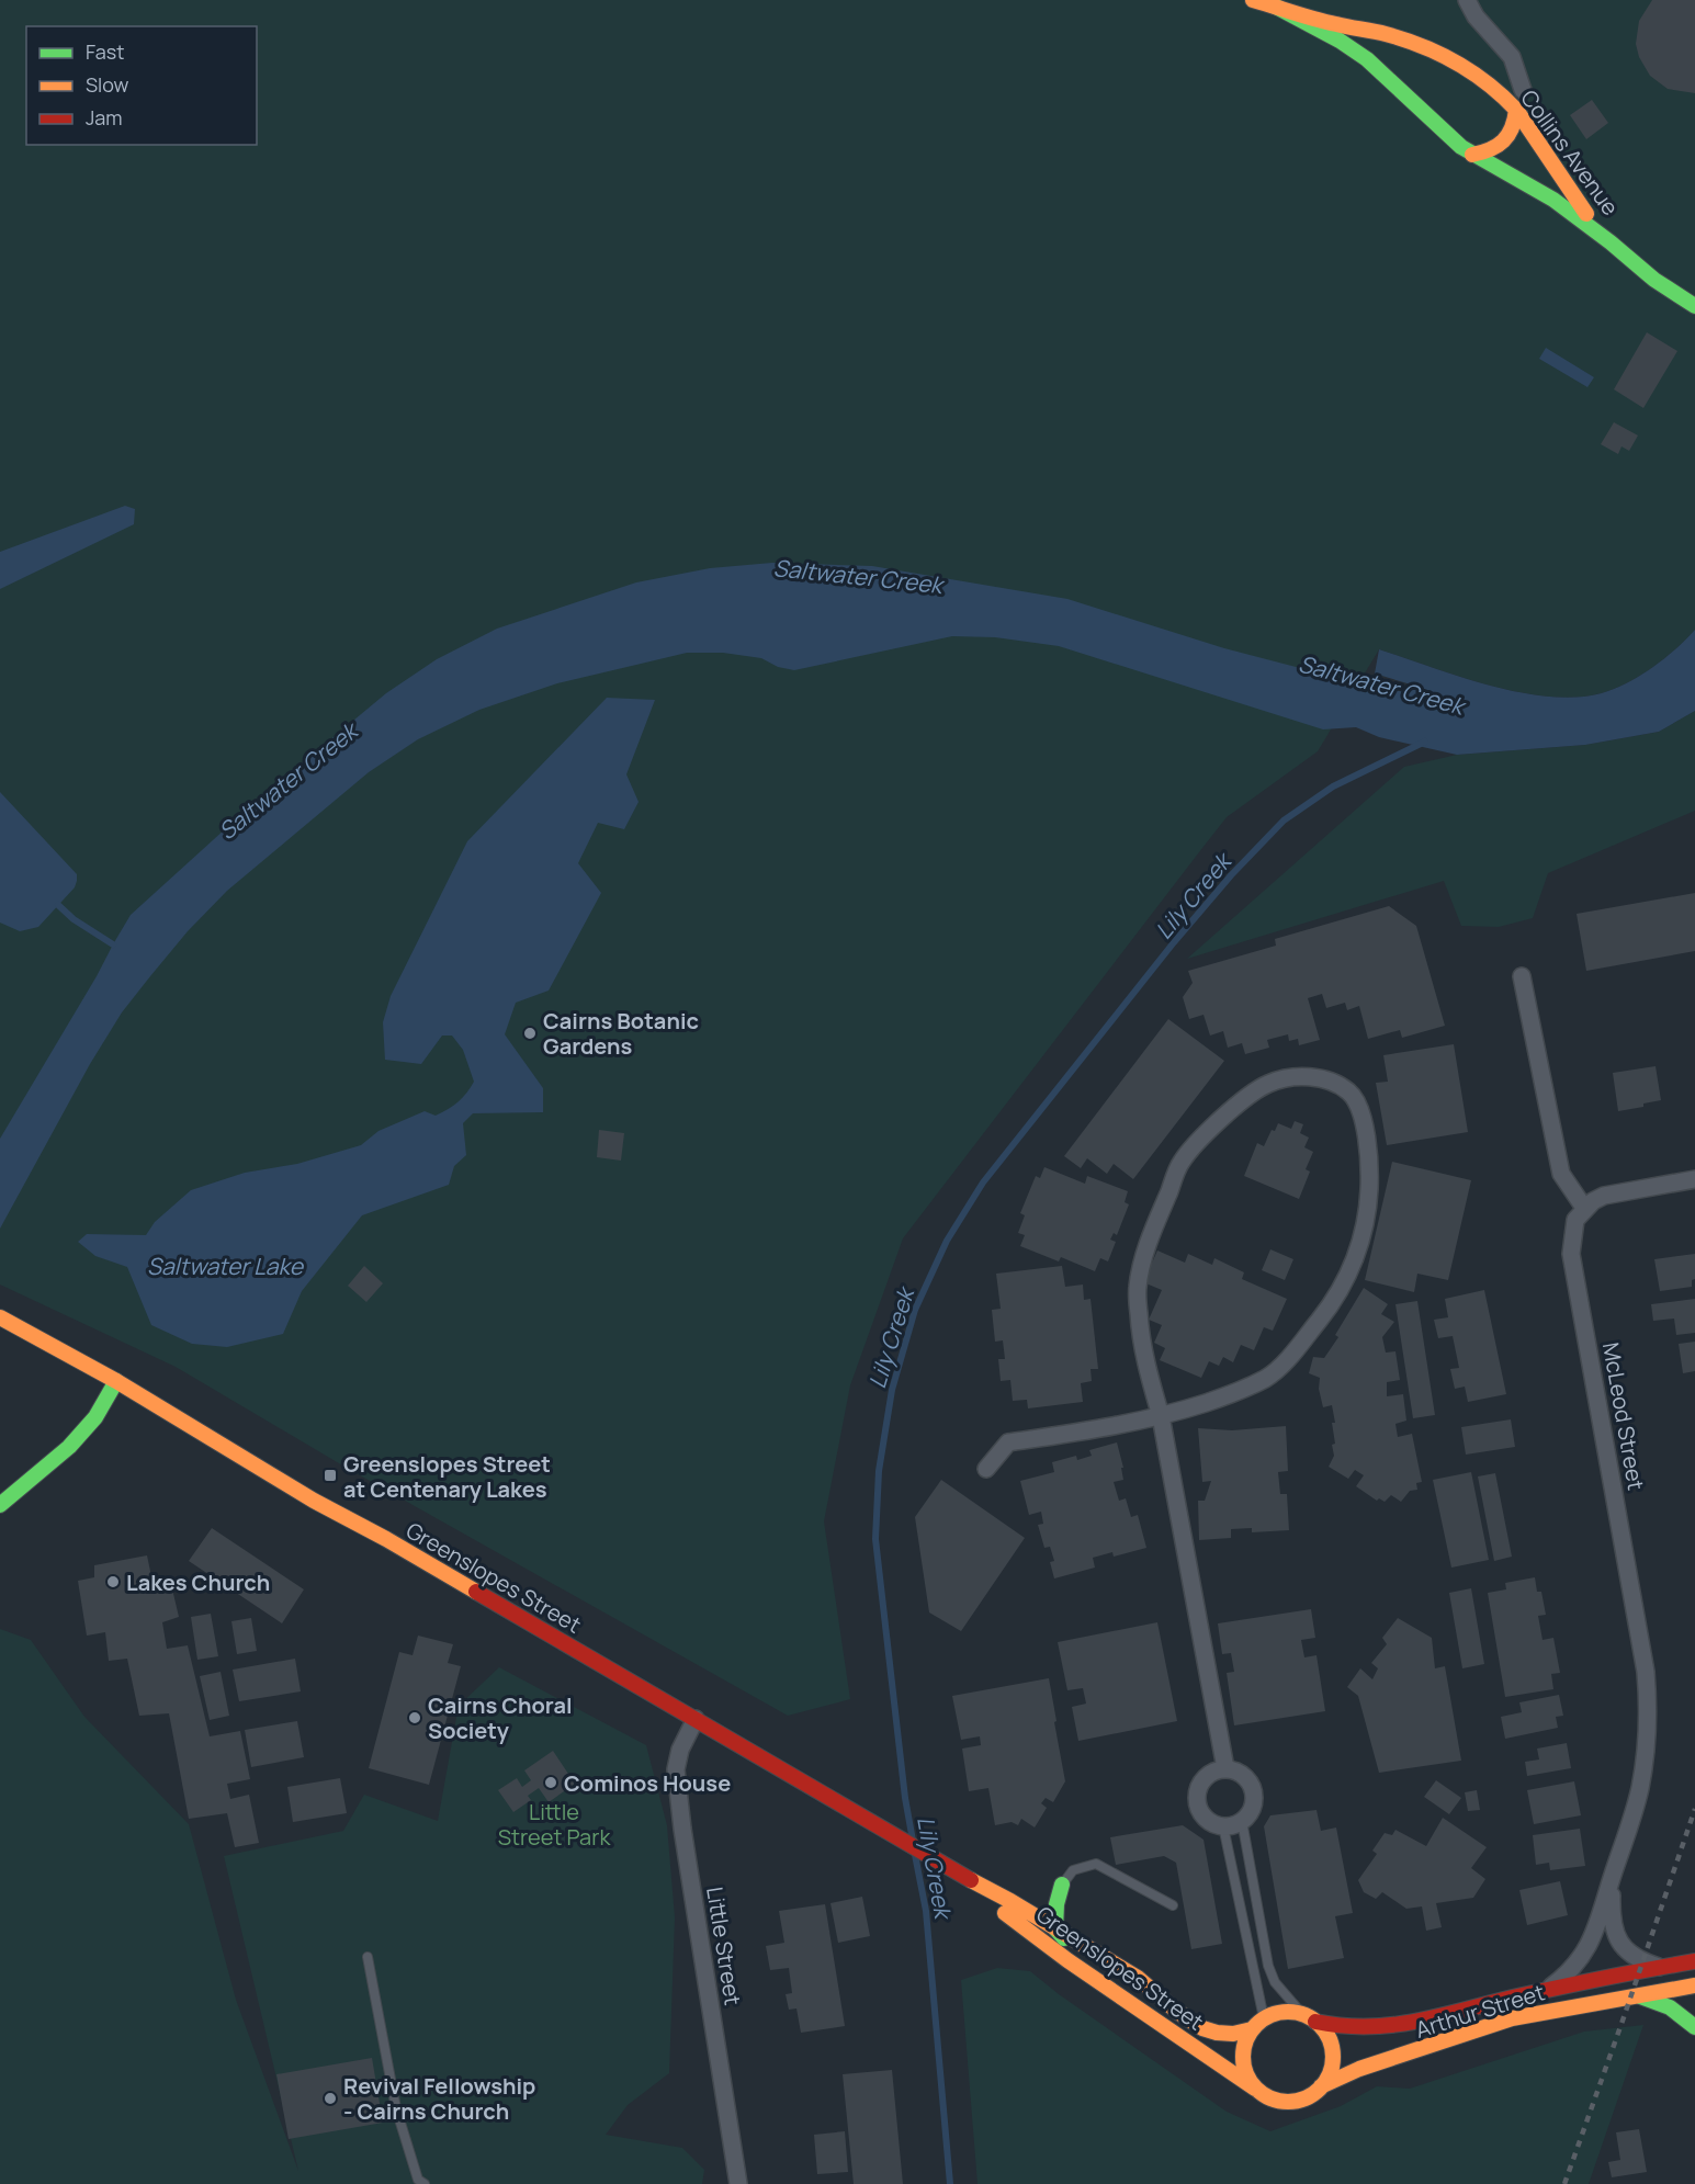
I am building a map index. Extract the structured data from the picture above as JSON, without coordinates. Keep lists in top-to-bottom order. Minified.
{"streets":{"street":["Collins Avenue","McLeod Street","Greenslopes Street","Little Street","Arthur Street"]},"crossings":[["McLeod Street","Arthur Street"],["Greenslopes Street","Little Street"],["Greenslopes Street","Arthur Street"]],"water":["Saltwater Creek","Lily Creek","Saltwater Lake"],"parks":["Little Street Park"],"places":{"other":["Cairns Botanic Gardens","Lakes Church","Cairns Choral Society","Cominos House","Revival Fellowship - Cairns Church"],"transit":["Greenslopes Street at Centenary Lakes"]},"legend":["Fast","Slow","Jam"]}
